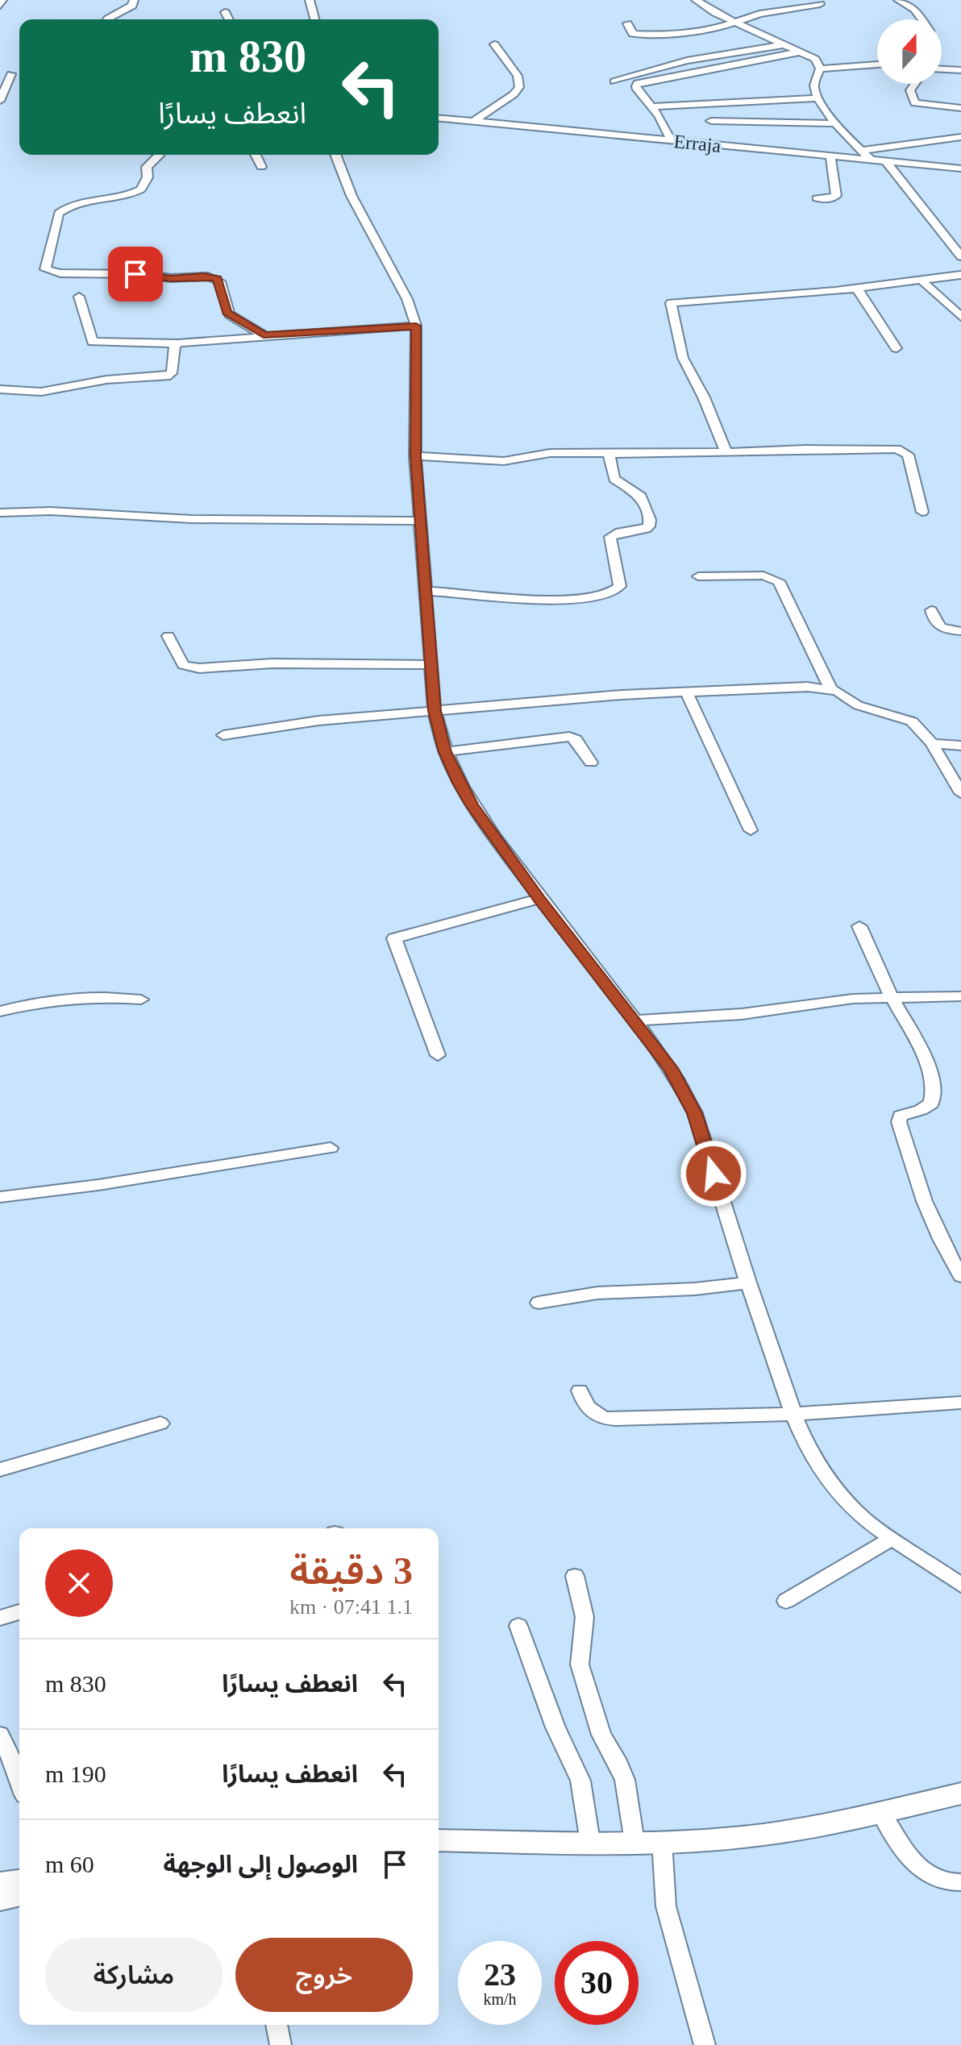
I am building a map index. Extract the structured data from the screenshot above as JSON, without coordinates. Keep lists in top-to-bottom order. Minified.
{"streets":{"street":["Erraja"]},"north":"top","page":{"turn":["830 m","انعطف يسارًا"],"heading":["3 دقيقة","1.1 km · 07:41"],"list":[{"name":"انعطف يسارًا","value":"830 m"},{"name":"انعطف يسارًا","value":"190 m"},{"name":"الوصول إلى الوجهة","value":"60 m"}],"buttons":["خروج","مشاركة"],"speed":"23 km/h","limit":"30"}}
